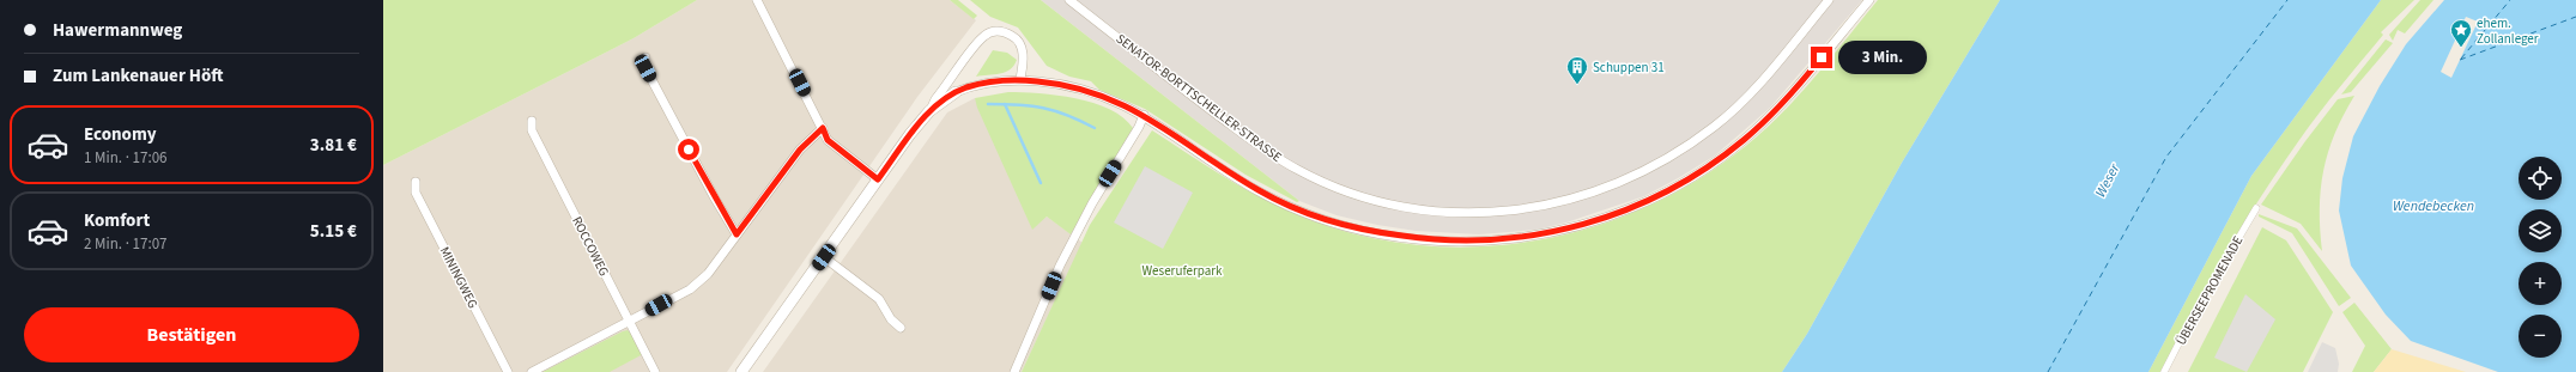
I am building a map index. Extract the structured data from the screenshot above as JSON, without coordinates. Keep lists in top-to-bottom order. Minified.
{"streets":{"street":["SENATOR-BORTTSCHELLER-STRASSE","ROCCOWEG","MININGWEG","ÜBERSEEPROMENADE"]},"water":["Weser","Wendebecken"],"parks":["Weseruferpark"],"places":{"place":["ehem. Zollanleger"],"building":["Schuppen 31"]},"page":{"banner":["Hawermannweg","Zum Lankenauer Höft"],"bubble":"3 Min.","list":[{"name":"Economy","note":"1 Min. · 17:06","value":"3.81 €"},{"name":"Komfort","note":"2 Min. · 17:07","value":"5.15 €"}],"map_buttons":["+","−"],"buttons":"Bestätigen"}}
